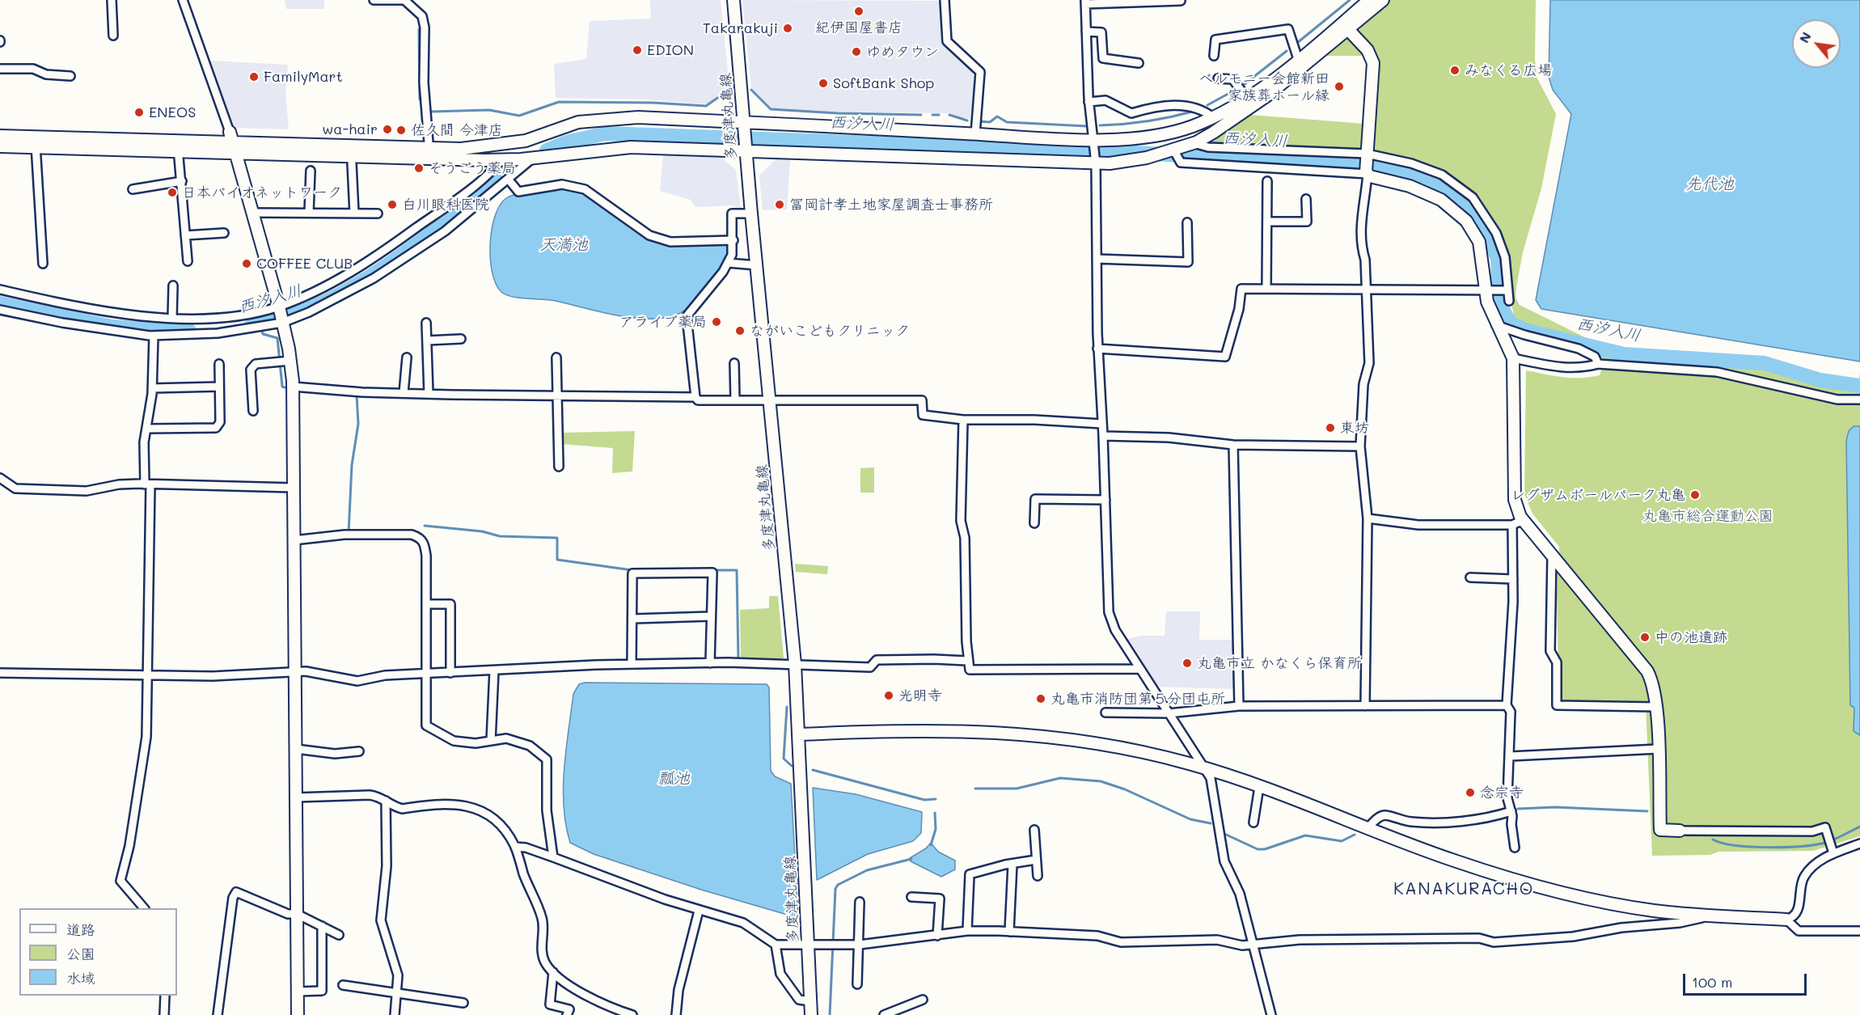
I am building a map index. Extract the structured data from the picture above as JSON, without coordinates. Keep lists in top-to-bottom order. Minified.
{"streets":{"street":["多度津丸亀線"]},"districts":["KANAKURACHO"],"water":["西汐入川","先代池","天満池","瓢池"],"parks":["丸亀市総合運動公園"],"places":["紀伊国屋書店","Takarakuji","EDION","ゆめタウン","みなくる広場","FamilyMart","SoftBank Shop","ベルモニー会館新田 家族葬ホール縁","ENEOS","wa-hair","佐久間 今津店","そうごう薬局","日本バイオネットワーク","白川眼科医院","冨岡計孝土地家屋調査士事務所","COFFEE CLUB","アライブ薬局","ながいこどもクリニック","東坊","レグザムボールパーク丸亀","中の池遺跡","丸亀市立 かなくら保育所","光明寺","丸亀市消防団第５分団屯所","念宗寺"],"legend":["道路","公園","水域"],"scale_bar":"100 m","north":"top left"}
